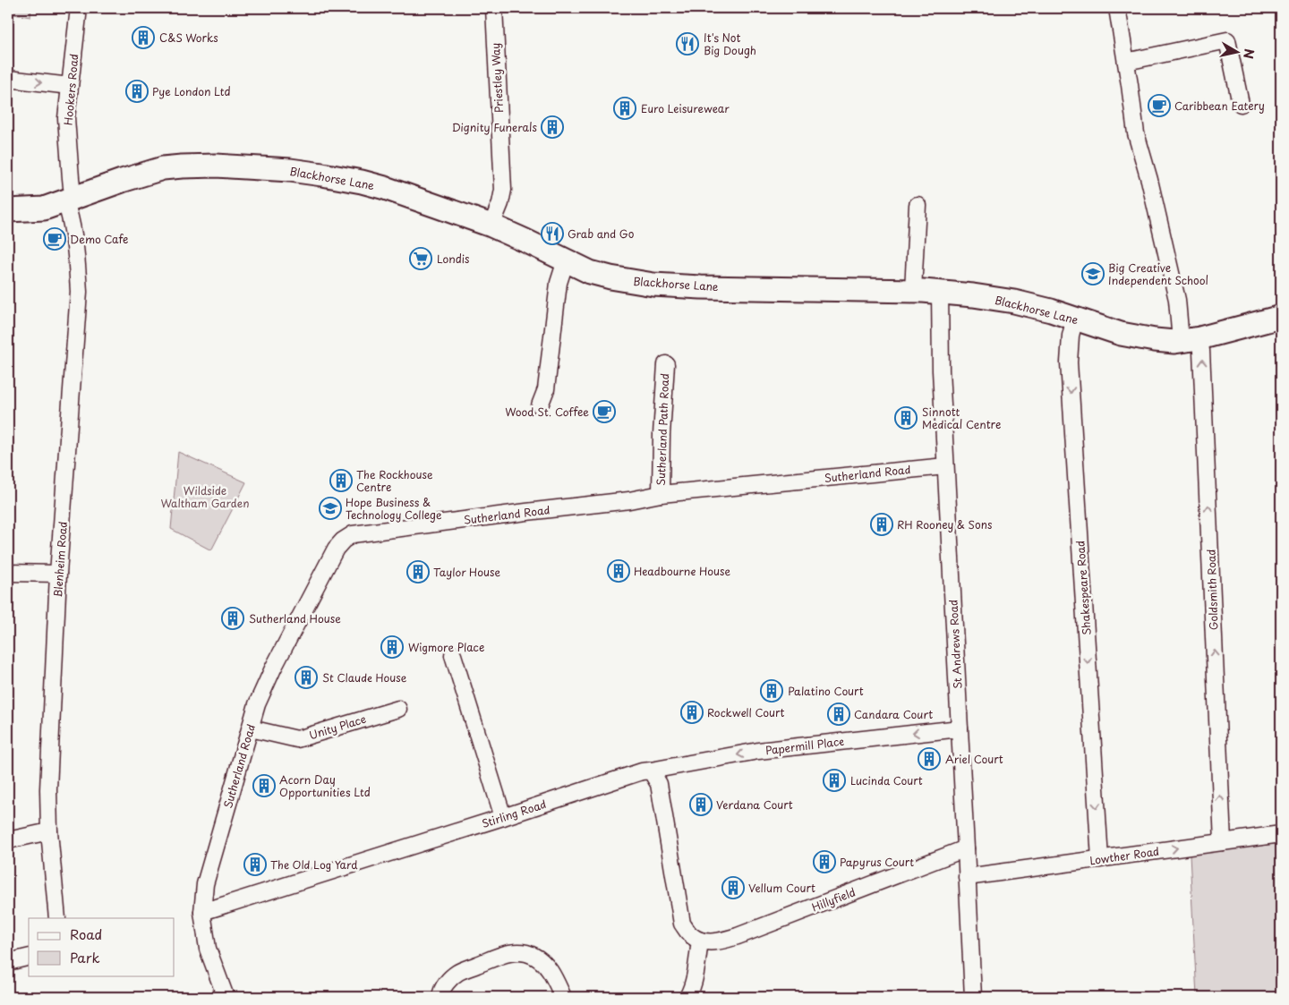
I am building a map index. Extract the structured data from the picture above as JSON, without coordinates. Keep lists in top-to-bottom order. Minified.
{"streets":{"main road":["Blackhorse Lane"],"street":["Priestley Way","Hookers Road","Sutherland Path Road","Sutherland Road","Blenheim Road","Shakespeare Road","Goldsmith Road","St Andrews Road","Unity Place","Papermill Place","Stirling Road","Lowther Road","Hillyfield"]},"crossings":[["Priestley Way","Blackhorse Lane"],["Hookers Road","Blackhorse Lane"],["Hookers Road","Blenheim Road"],["Blackhorse Lane","Blenheim Road"],["Blackhorse Lane","Shakespeare Road"],["Blackhorse Lane","Goldsmith Road"],["Blackhorse Lane","St Andrews Road"],["Sutherland Path Road","Sutherland Road"],["Sutherland Road","St Andrews Road"],["Sutherland Road","Unity Place"],["Sutherland Road","Stirling Road"],["Shakespeare Road","Lowther Road"],["Goldsmith Road","Lowther Road"],["St Andrews Road","Papermill Place"],["St Andrews Road","Lowther Road"],["St Andrews Road","Hillyfield"],["Papermill Place","Stirling Road"]],"one_way":["Shakespeare Road","Goldsmith Road","Papermill Place","Lowther Road"],"parks":["Wildside Waltham Garden"],"places":{"building":["C&S Works","Pye London Ltd","Euro Leisurewear","Dignity Funerals","Sinnott Medical Centre","The Rockhouse Centre","RH Rooney & Sons","Headbourne House","Taylor House","Sutherland House","Wigmore Place","St Claude House","Palatino Court","Rockwell Court","Candara Court","Ariel Court","Lucinda Court","Acorn Day Opportunities Ltd","Verdana Court","Papyrus Court","The Old Log Yard","Vellum Court"],"restaurant":["It's Not Big Dough","Grab and Go"],"cafe":["Caribbean Eatery","Demo Cafe","Wood St. Coffee"],"supermarket":["Londis"],"school or university":["Big Creative Independent School","Hope Business & Technology College"]},"legend":["Road","Park"],"north":"right"}
